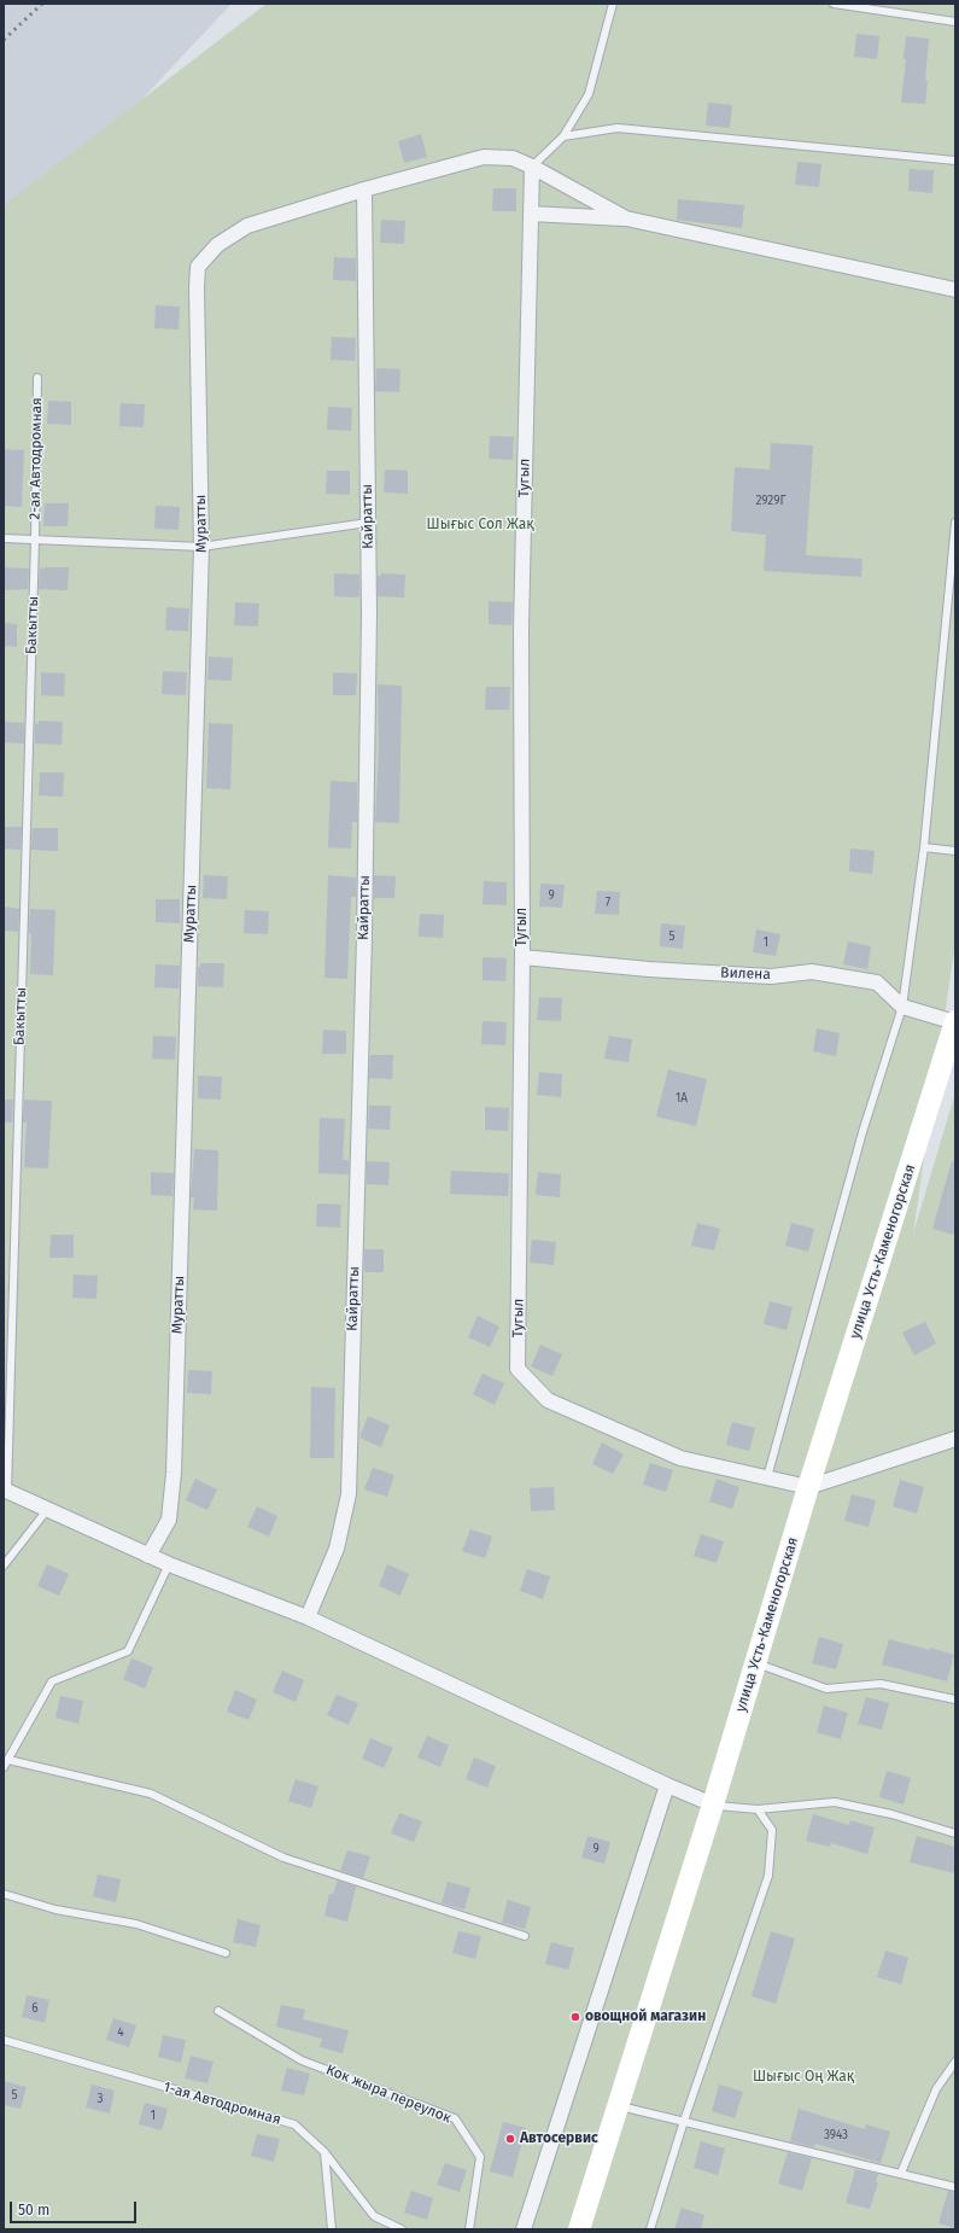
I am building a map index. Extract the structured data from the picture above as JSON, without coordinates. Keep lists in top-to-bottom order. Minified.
{"streets":{"street":["Тугыл","Кайратты","Муратты","Вилена","улица Усть-Каменогорская"],"lane":["2-ая Автодромная","Бакытты","Кок жыра переулок","1-ая Автодромная"]},"crossings":[["2-ая Автодромная","Бакытты"],["Тугыл","Вилена"],["Тугыл","улица Усть-Каменогорская"],["Кайратты","Муратты"],["Вилена","улица Усть-Каменогорская"]],"parks":["Шығыс Сол Жақ","Шығыс Оң Жақ"],"places":["овощной магазин","Автосервис"],"house_numbers":["2929Г","9","7","5","1","1А","9","6","4","5","3","1","3943"],"scale_bar":"50 m"}
